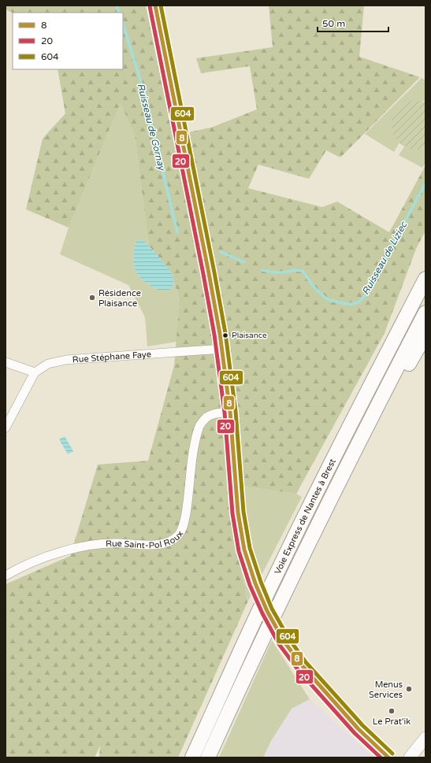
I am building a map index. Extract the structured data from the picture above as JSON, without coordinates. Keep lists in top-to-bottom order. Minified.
{"streets":{"highway":["Voie Express de Nantes à Brest"],"street":["Rue Stéphane Faye","Rue Saint-Pol Roux"]},"water":["Ruisseau de Gornay","Ruisseau de Liziec"],"places":["Résidence Plaisance","Plaisance","Menus Services","Le Prat'ik"],"lines":["transit line 8","transit line 604","transit line 20"],"legend":["8","20","604"],"scale_bar":"50 m"}
